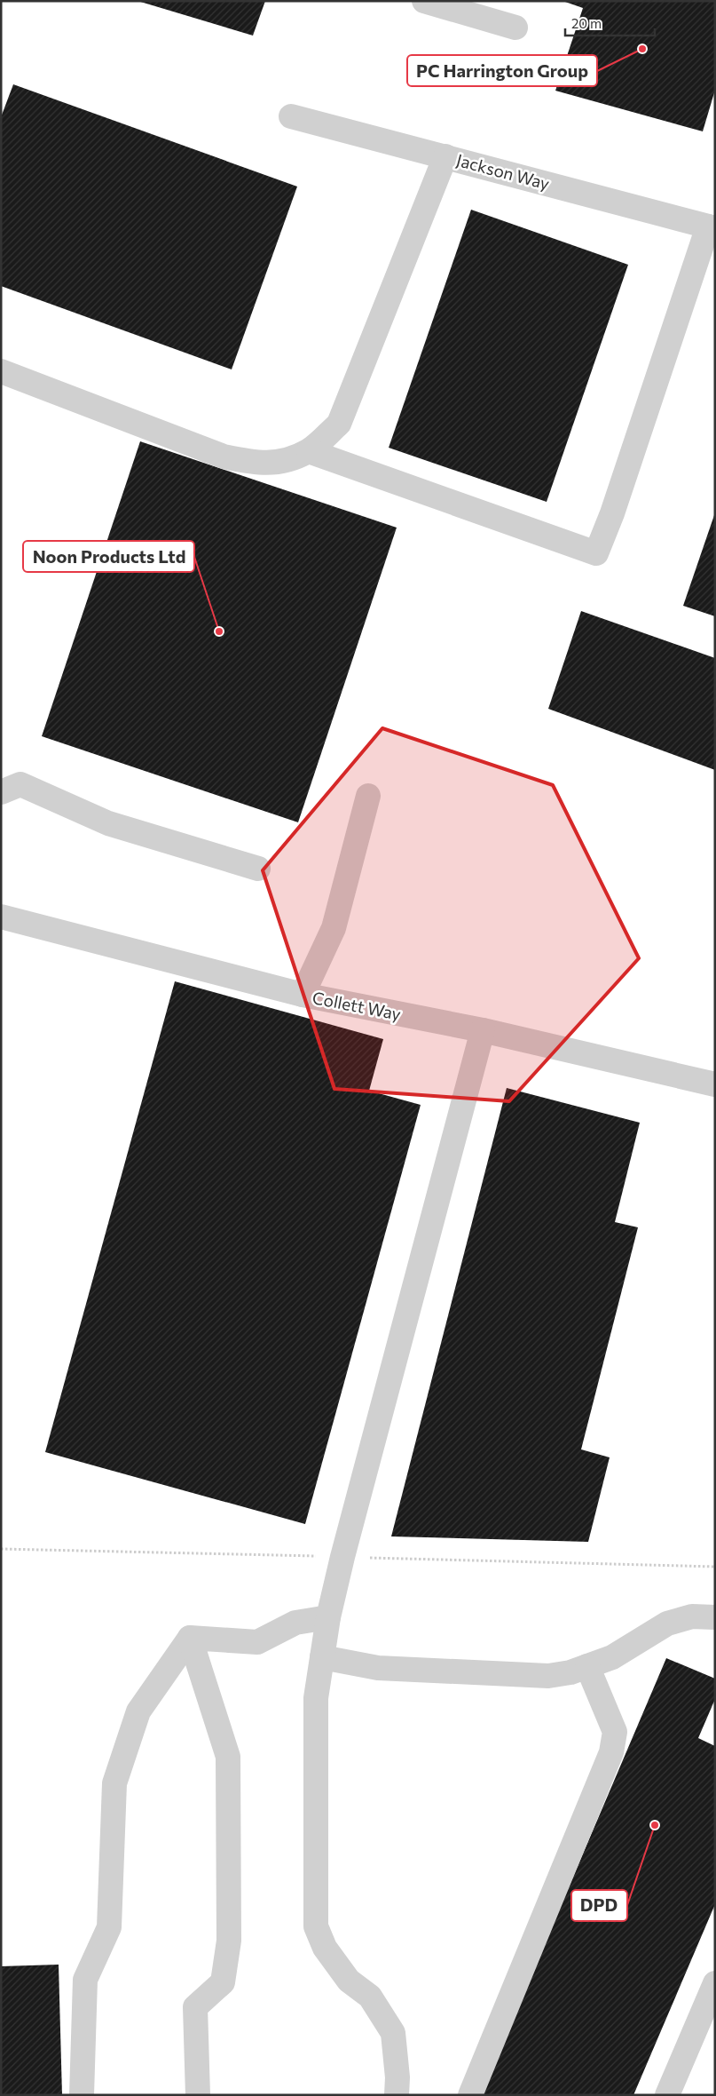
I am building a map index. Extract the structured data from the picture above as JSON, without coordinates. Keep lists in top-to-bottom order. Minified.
{"streets":{"street":["Jackson Way","Collett Way"]},"places":["PC Harrington Group","Noon Products Ltd","DPD"],"scale_bar":"20 m"}
